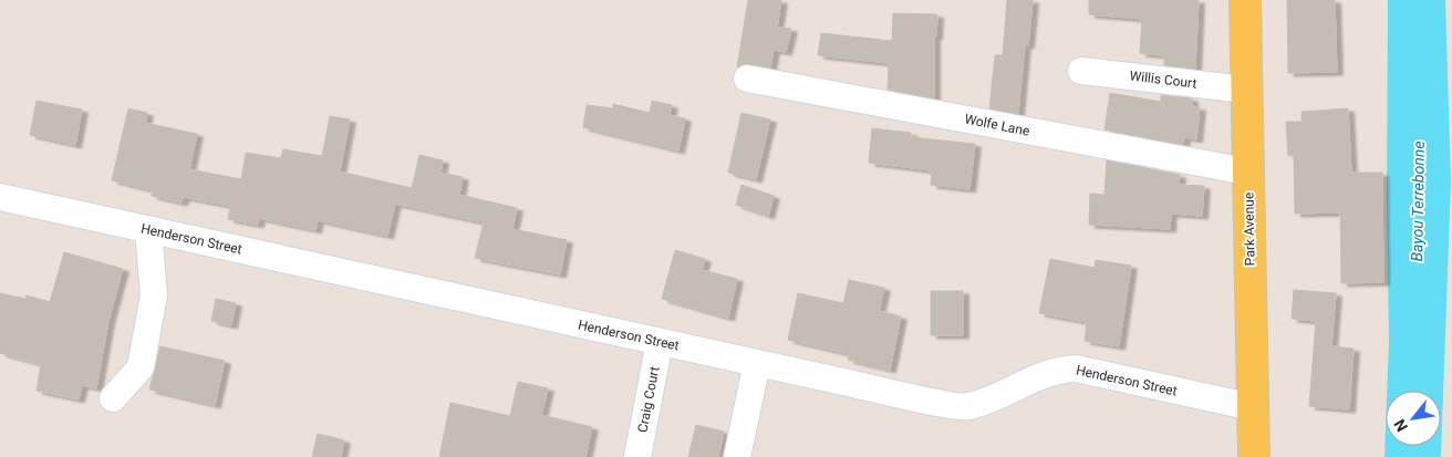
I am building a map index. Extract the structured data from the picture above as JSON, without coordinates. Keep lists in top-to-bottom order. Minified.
{"streets":{"main road":["Park Avenue"],"street":["Willis Court","Wolfe Lane","Henderson Street","Craig Court"]},"crossings":[["Willis Court","Park Avenue"],["Wolfe Lane","Park Avenue"],["Park Avenue","Henderson Street"],["Henderson Street","Craig Court"]],"water":["Bayou Terrebonne"],"north":"bottom left"}
